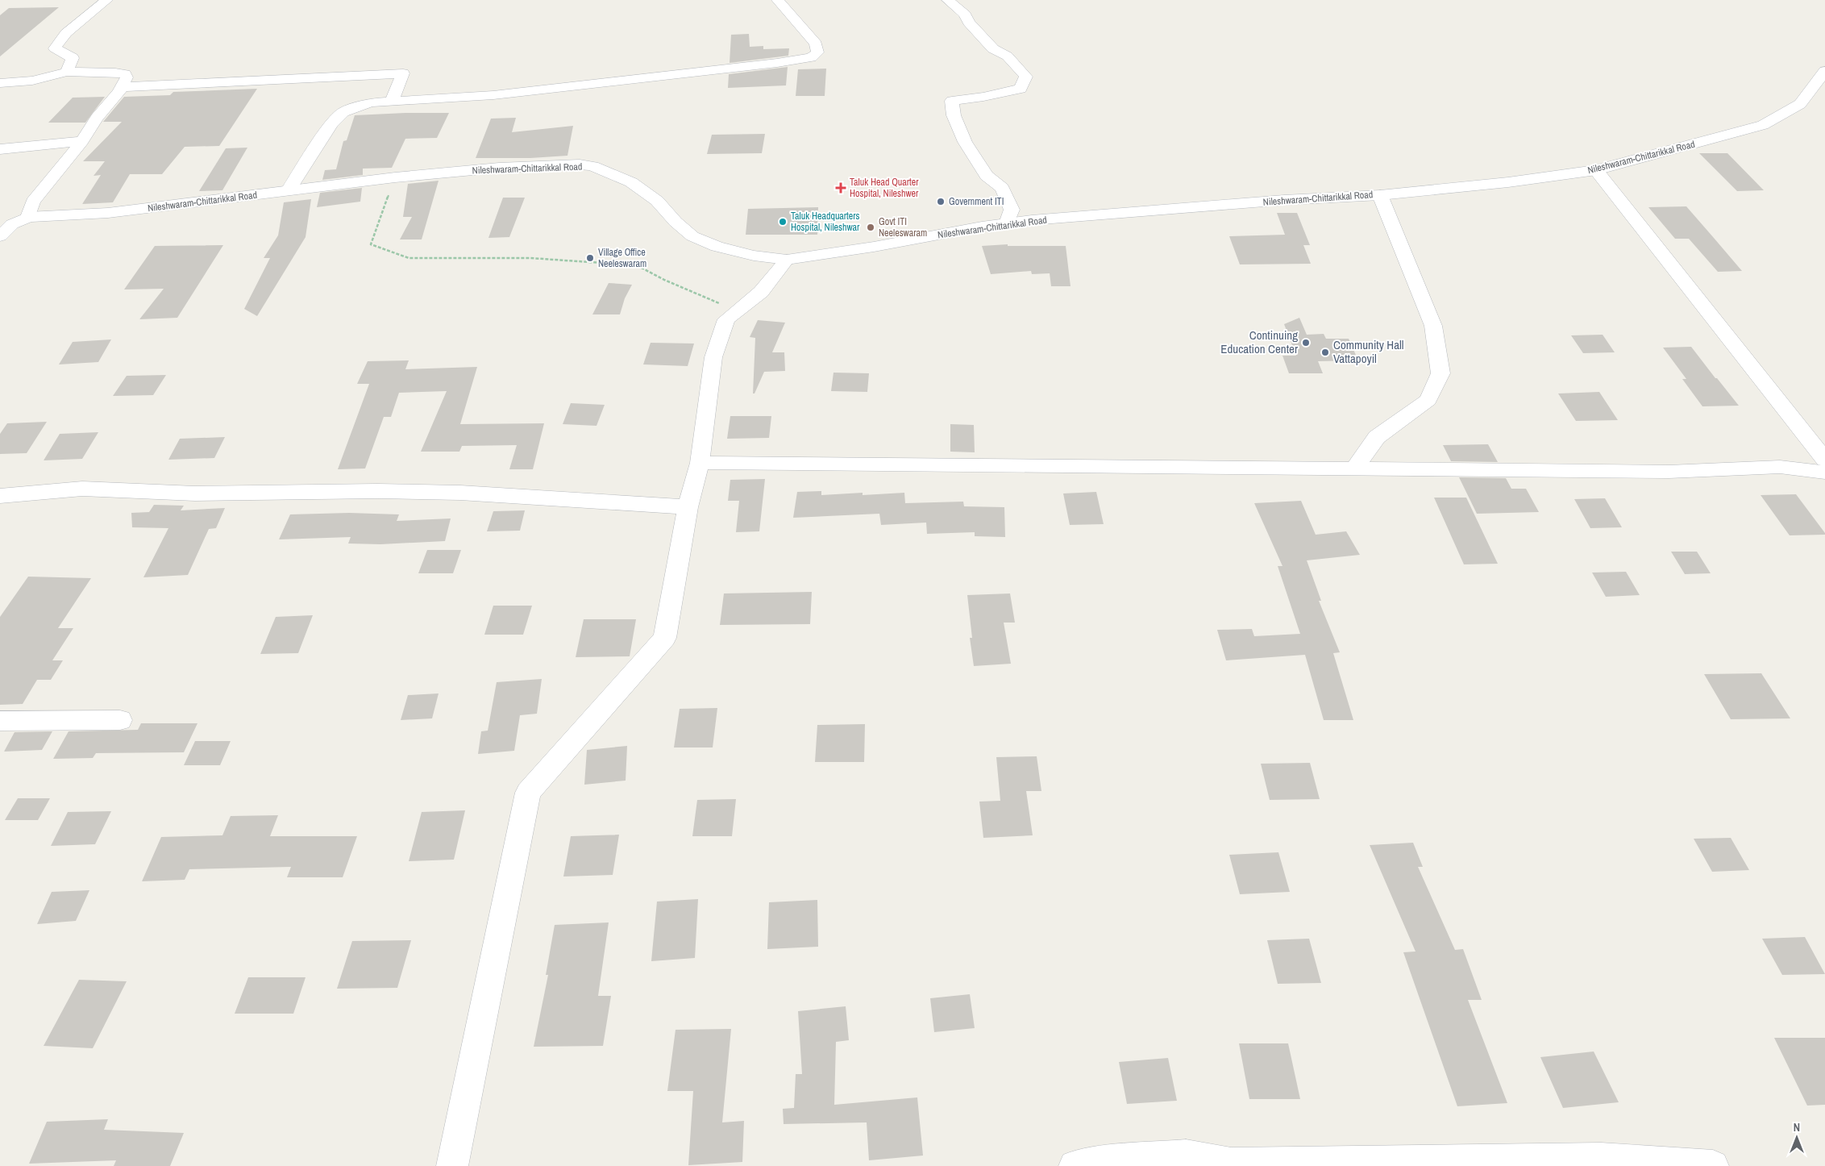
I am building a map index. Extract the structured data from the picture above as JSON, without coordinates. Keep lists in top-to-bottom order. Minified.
{"streets":{"street":["Nileshwaram-Chittarikkal Road"]},"places":{"health":["Taluk Head Quarter Hospital, Nileshwer"],"other":["Government ITI","Taluk Headquarters Hospital, Nileshwar","Govt ITI Neeleswaram","Village Office Neeleswaram","Continuing Education Center","Community Hall Vattapoyil"]},"north":"top"}
